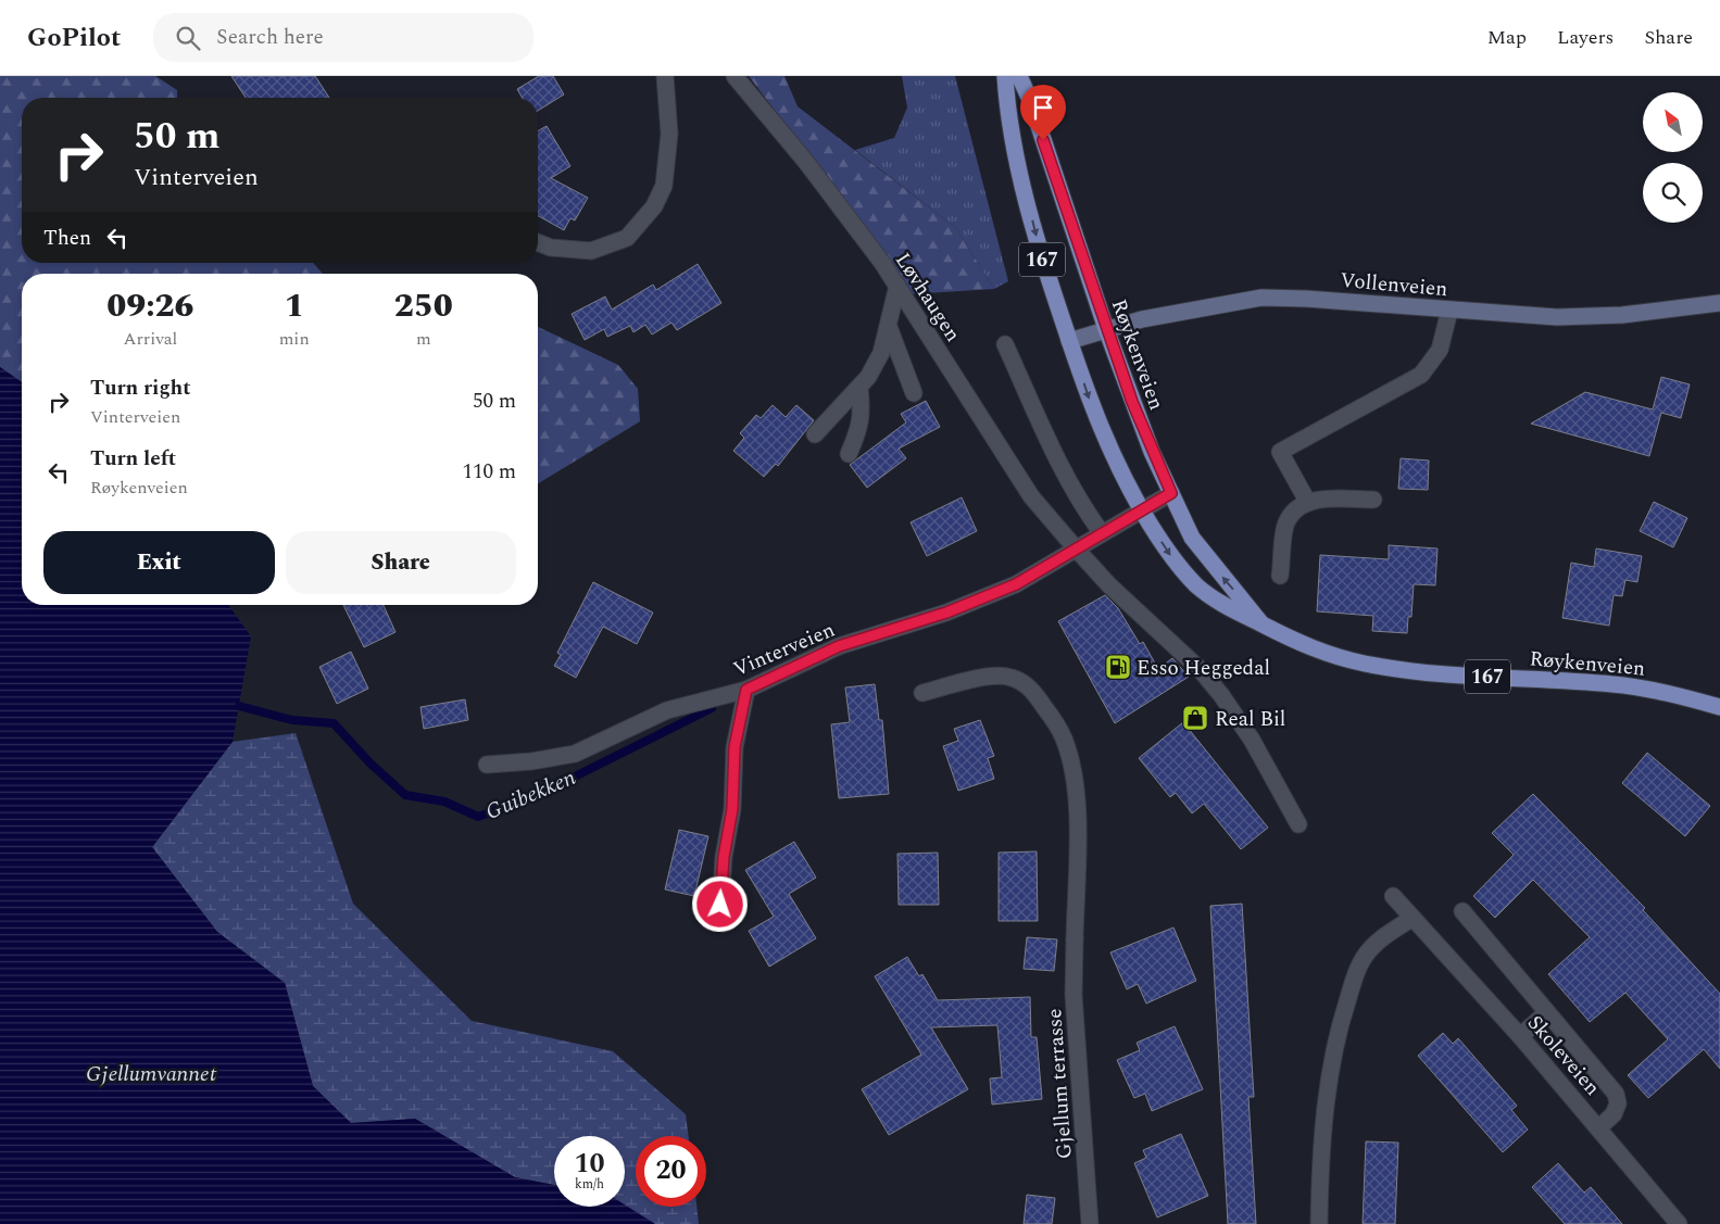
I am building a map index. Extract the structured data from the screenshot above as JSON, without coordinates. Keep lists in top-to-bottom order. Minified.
{"streets":{"main road":["167","Vollenveien","Røykenveien"],"street":["Løvhaugen","Vinterveien","Skoleveien","Gjellum terrasse"]},"crossings":[["Vollenveien","Røykenveien"],["Løvhaugen","Vinterveien"],["Røykenveien","Vinterveien"]],"water":["Guibekken","Gjellumvannet"],"places":{"fuel station":["Esso Heggedal"],"shop":["Real Bil"]},"north":"top left","page":{"header":"GoPilot","search":"Search here","nav":["Map","Layers","Share"],"turn":["50 m","Vinterveien"],"then":"Then","eta":["09:26","Arrival","1","min","250","m"],"list":[{"name":"Turn right","note":"Vinterveien","value":"50 m"},{"name":"Turn left","note":"Røykenveien","value":"110 m"}],"buttons":["Exit","Share"],"speed":"10 km/h","limit":"20"}}
